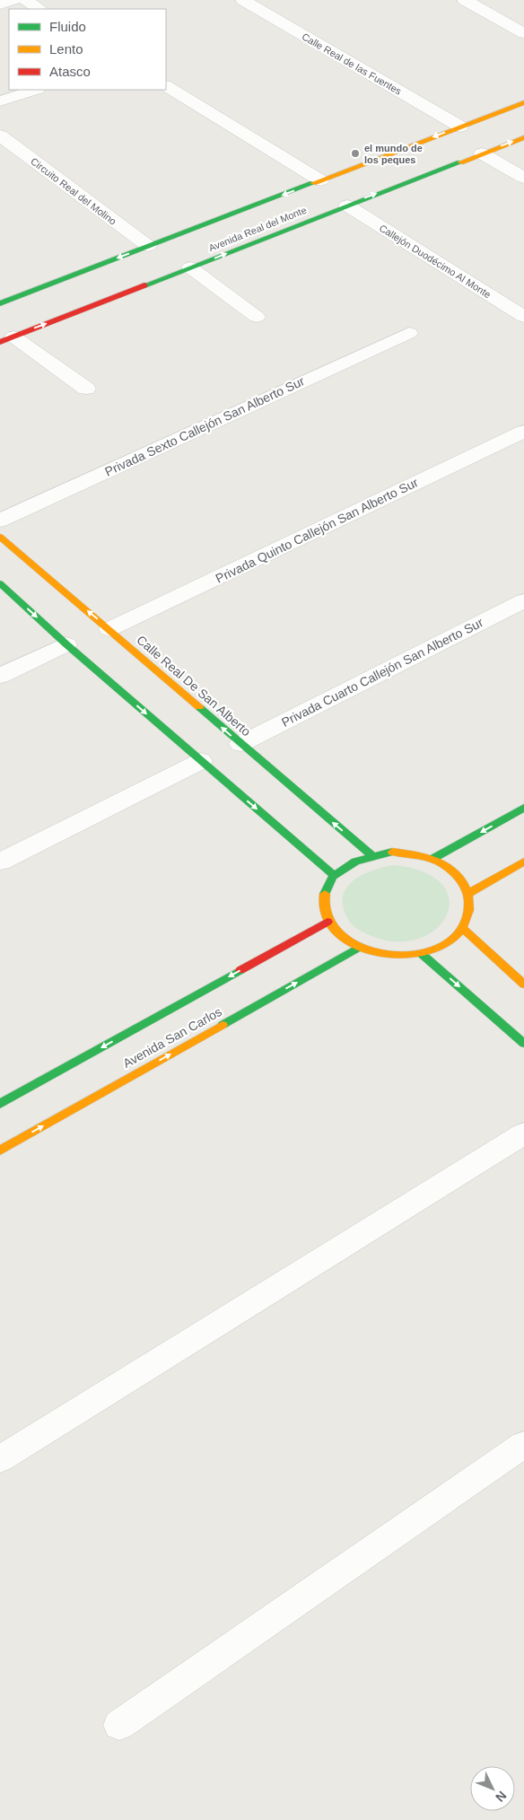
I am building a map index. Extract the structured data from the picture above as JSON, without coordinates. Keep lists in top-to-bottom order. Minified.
{"streets":{"street":["Calle Real de las Fuentes","Circuito Real del Molino","Avenida Real del Monte","Callejón Duodécimo Al Monte","Privada Sexto Callejón San Alberto Sur","Privada Quinto Callejón San Alberto Sur","Privada Cuarto Callejón San Alberto Sur","Calle Real De San Alberto","Avenida San Carlos"]},"crossings":[["Calle Real de las Fuentes","Avenida Real del Monte"],["Circuito Real del Molino","Avenida Real del Monte"],["Avenida Real del Monte","Callejón Duodécimo Al Monte"],["Privada Quinto Callejón San Alberto Sur","Calle Real De San Alberto"],["Privada Cuarto Callejón San Alberto Sur","Calle Real De San Alberto"],["Calle Real De San Alberto","Avenida San Carlos"]],"places":["el mundo de los peques"],"legend":["Fluido","Lento","Atasco"],"north":"bottom right"}
